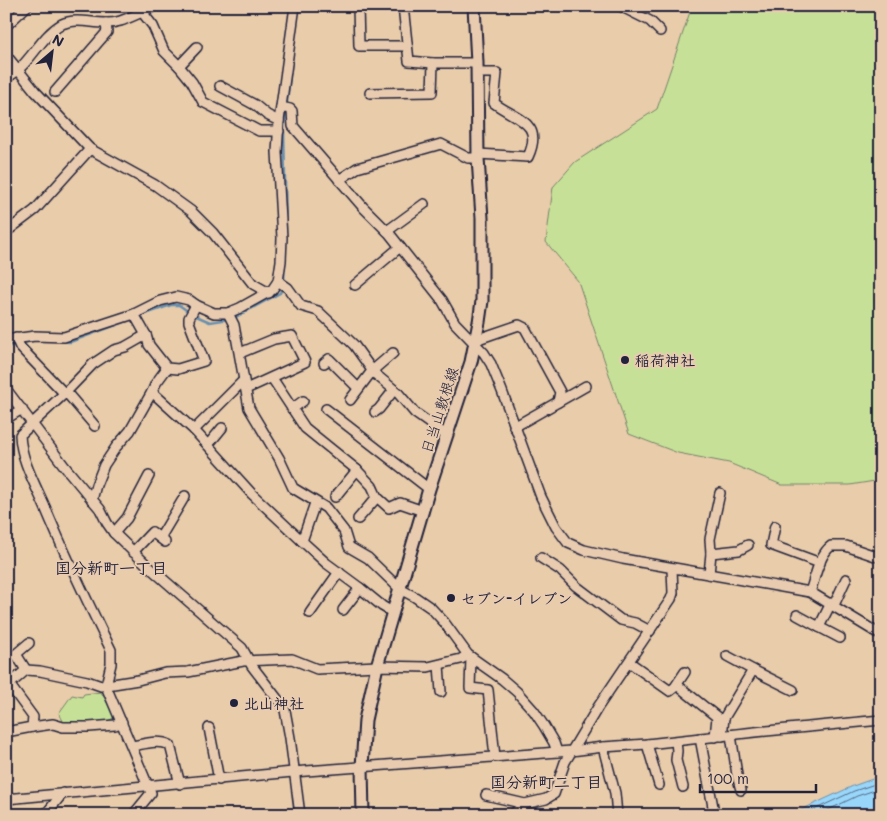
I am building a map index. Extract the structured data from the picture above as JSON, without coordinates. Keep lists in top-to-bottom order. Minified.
{"streets":{"main road":["日当山敷根線"]},"districts":["国分新町一丁目","国分新町二丁目"],"places":["稲荷神社","セブン-イレブン","北山神社"],"scale_bar":"100 m","north":"top right"}
